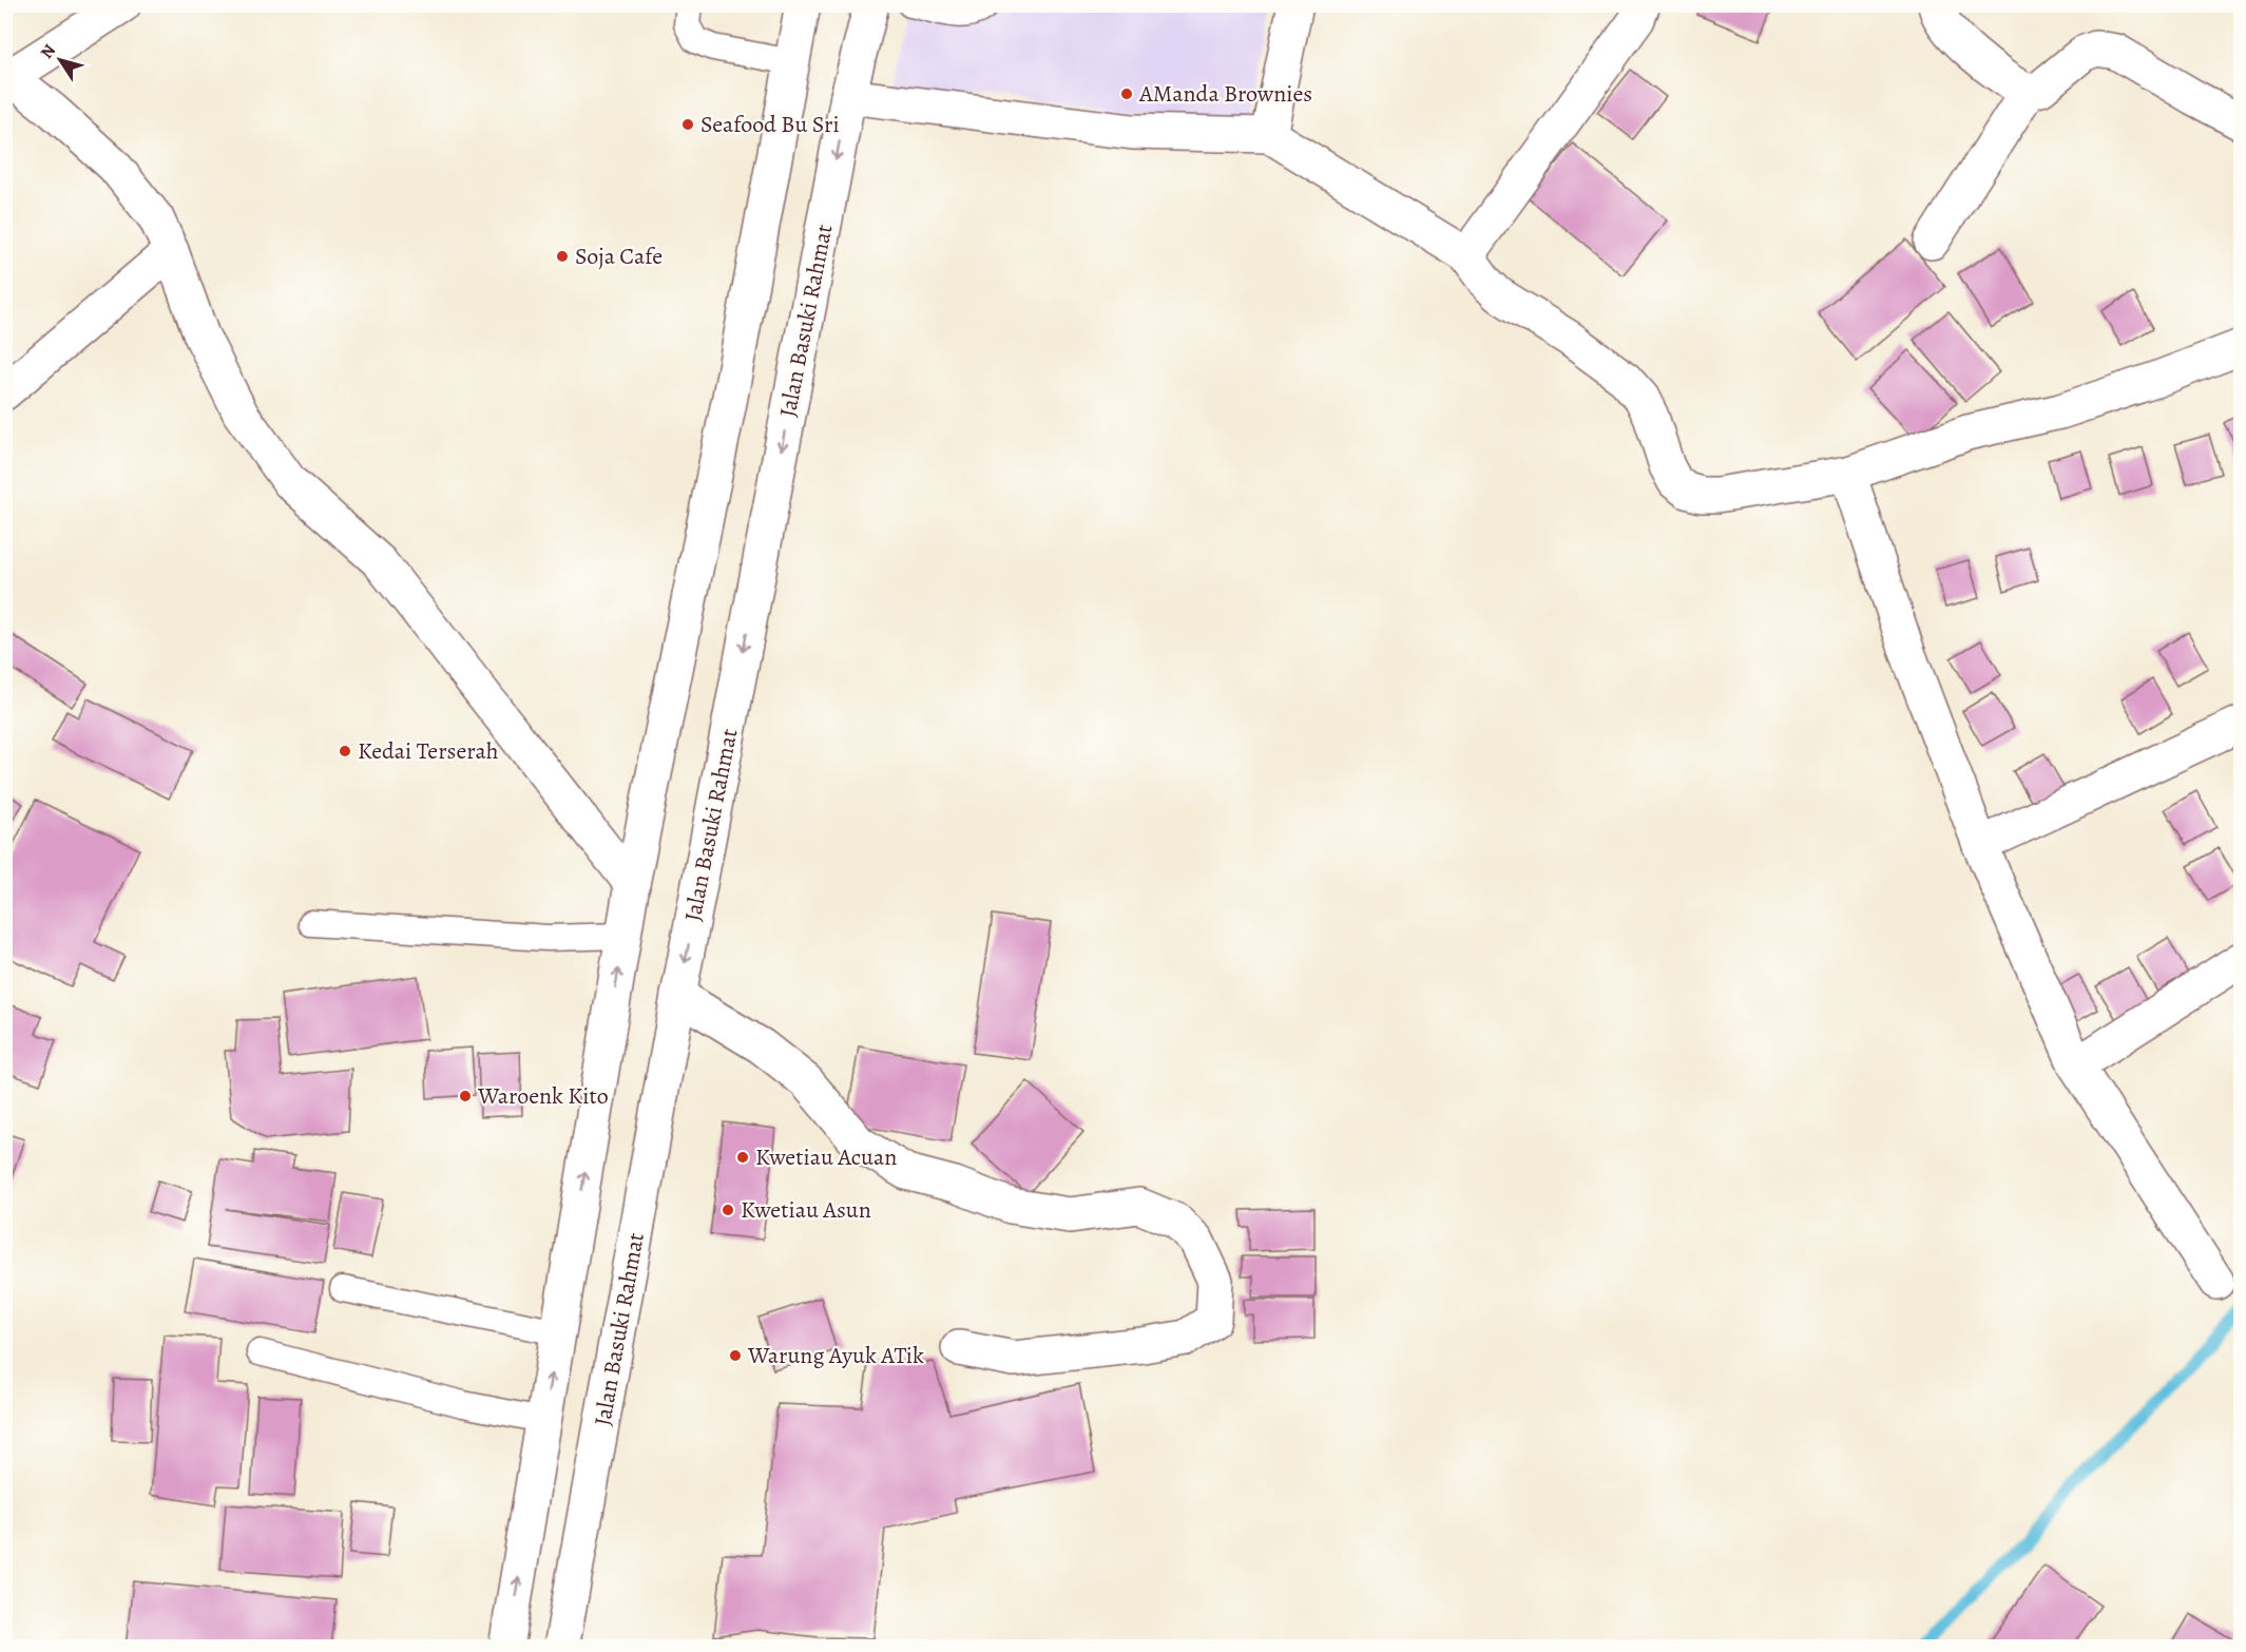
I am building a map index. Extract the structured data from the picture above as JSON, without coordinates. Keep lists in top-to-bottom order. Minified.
{"streets":{"main road":["Jalan Basuki Rahmat"]},"places":["AManda Brownies","Seafood Bu Sri","Soja Cafe","Kedai Terserah","Waroenk Kito","Kwetiau Acuan","Kwetiau Asun","Warung Ayuk ATik"],"north":"top left"}
